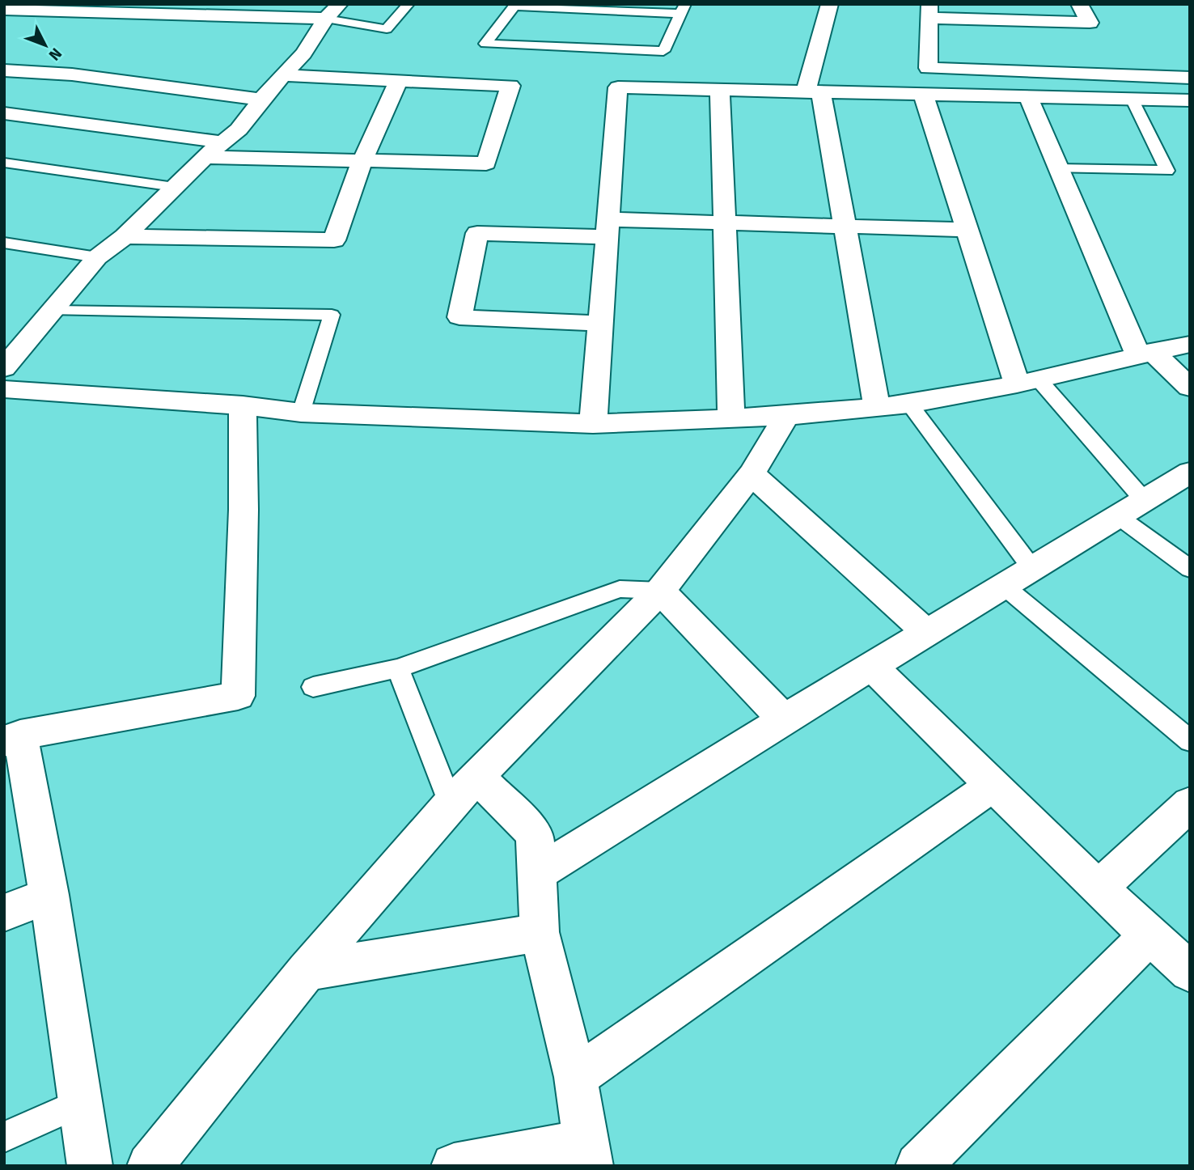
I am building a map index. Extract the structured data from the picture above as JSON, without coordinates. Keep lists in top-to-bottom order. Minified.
{"north":"bottom right"}
